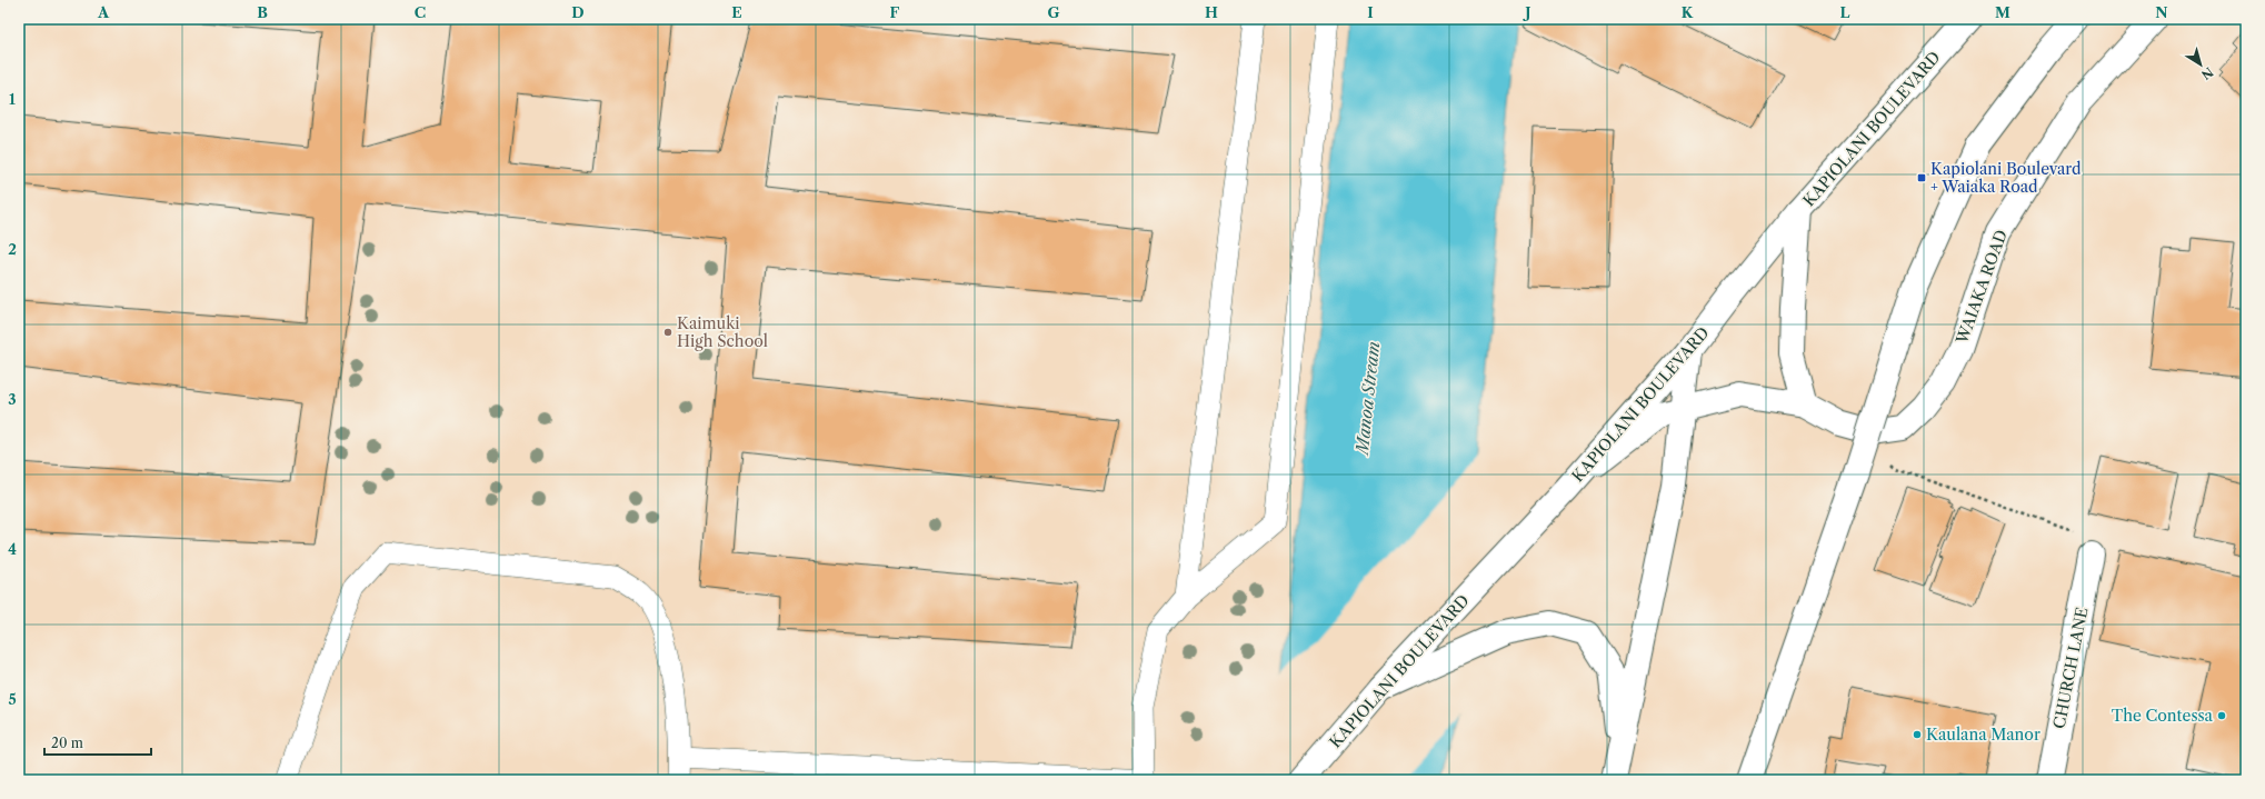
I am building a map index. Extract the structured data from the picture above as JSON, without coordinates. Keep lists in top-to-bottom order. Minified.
{"streets":{"main road":["KAPIOLANI BOULEVARD","WAIAKA ROAD","CHURCH LANE"]},"crossings":[["KAPIOLANI BOULEVARD","WAIAKA ROAD"]],"water":["Manoa Stream"],"places":{"transit":["Kapiolani Boulevard + Waiaka Road"],"other":["Kaimuki High School","The Contessa","Kaulana Manor"]},"scale_bar":"20 m","north":"bottom right","grid":{"columns":["A","B","C","D","E","F","G","H","I","J","K","L","M","N"],"rows":["1","2","3","4","5"]}}
